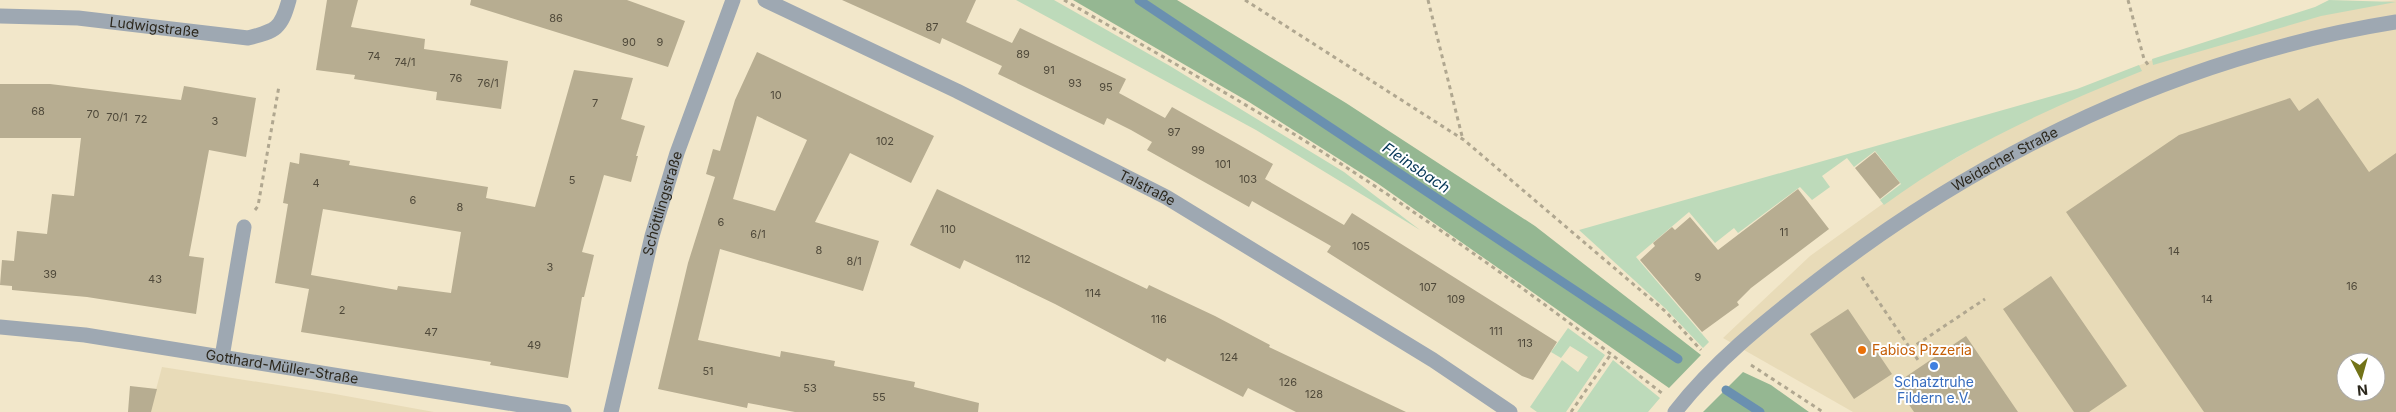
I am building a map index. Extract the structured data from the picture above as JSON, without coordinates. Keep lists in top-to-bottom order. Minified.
{"streets":{"street":["Ludwigstraße","Weidacher Straße","Talstraße","Schöttlingstraße","Gotthard-Müller-Straße"]},"water":["Fleinsbach"],"places":["Fabios Pizzeria","Schatztruhe Fildern e.V."],"house_numbers":["86","87","90","9","89","74","74/1","91","76","76/1","93","95","10","7","68","70","70/1","72","3","97","102","99","101","103","5","4","6","8","6","110","11","6/1","105","8","14","112","8/1","3","39","9","43","16","107","114","109","14","2","116","111","47","113","49","124","51","126","53","128","55"],"north":"bottom"}
